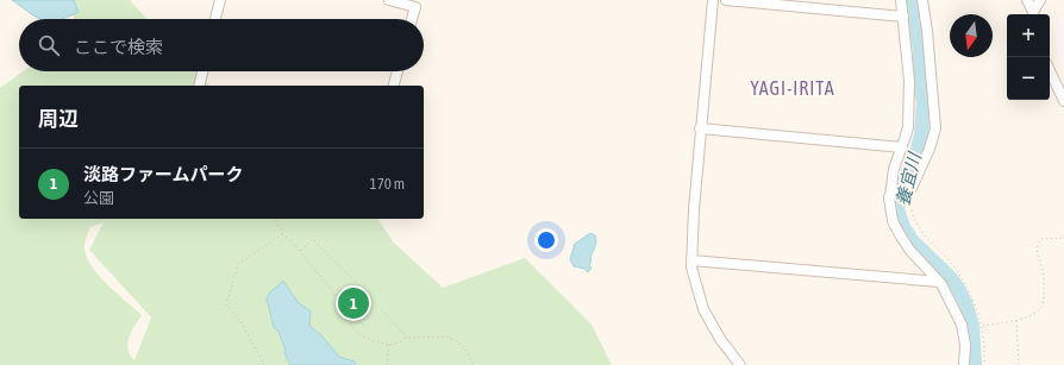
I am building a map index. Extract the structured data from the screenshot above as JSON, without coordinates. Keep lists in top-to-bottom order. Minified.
{"districts":["YAGI-IRITA"],"water":["養宜川"],"north":"bottom","page":{"map_buttons":["+","−"],"search":"ここで検索","heading":"周辺","list":[{"mark":"1","name":"淡路ファームパーク","note":"公園","value":"170 m"}],"pins":"1"}}
